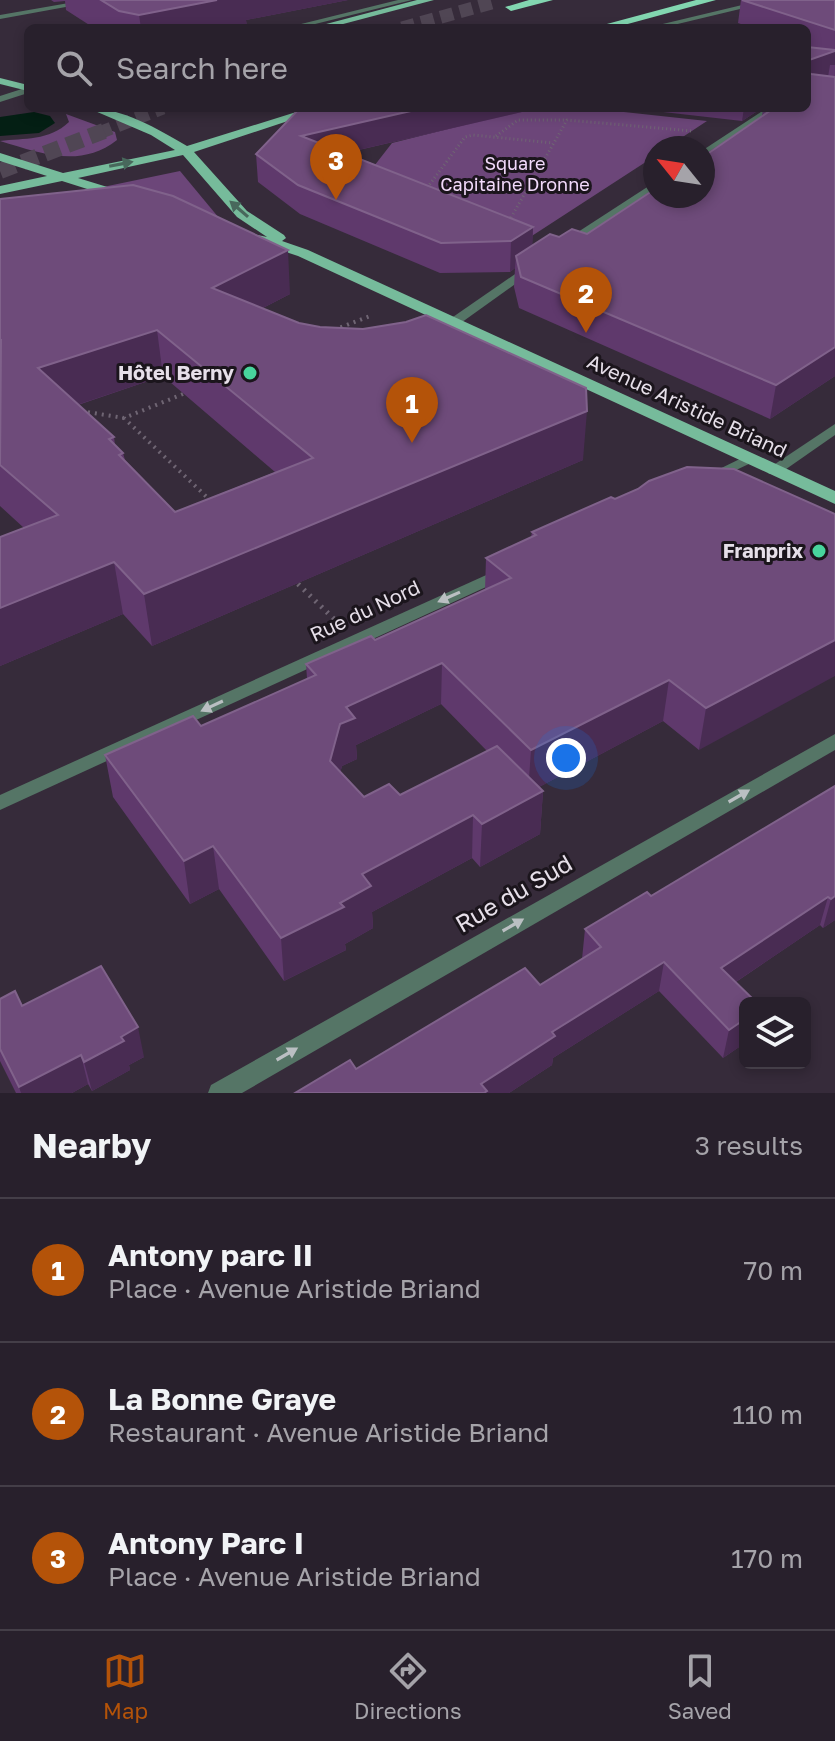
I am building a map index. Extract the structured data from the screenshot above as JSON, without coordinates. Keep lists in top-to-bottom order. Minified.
{"streets":{"main road":["Avenue Aristide Briand"],"street":["Rue du Nord","Rue du Sud"]},"one_way":["Rue du Nord","Rue du Sud"],"parks":["Square Capitaine Dronne"],"places":["Hôtel Berny","Franprix"],"north":"top left","page":{"search":"Search here","pins":["3","2","1"],"heading":["Nearby","3 results"],"list":[{"mark":"1","name":"Antony parc II","note":"Place · Avenue Aristide Briand","value":"70 m"},{"mark":"2","name":"La Bonne Graye","note":"Restaurant · Avenue Aristide Briand","value":"110 m"},{"mark":"3","name":"Antony Parc I","note":"Place · Avenue Aristide Briand","value":"170 m"}],"nav":["Map","Directions","Saved"]}}
